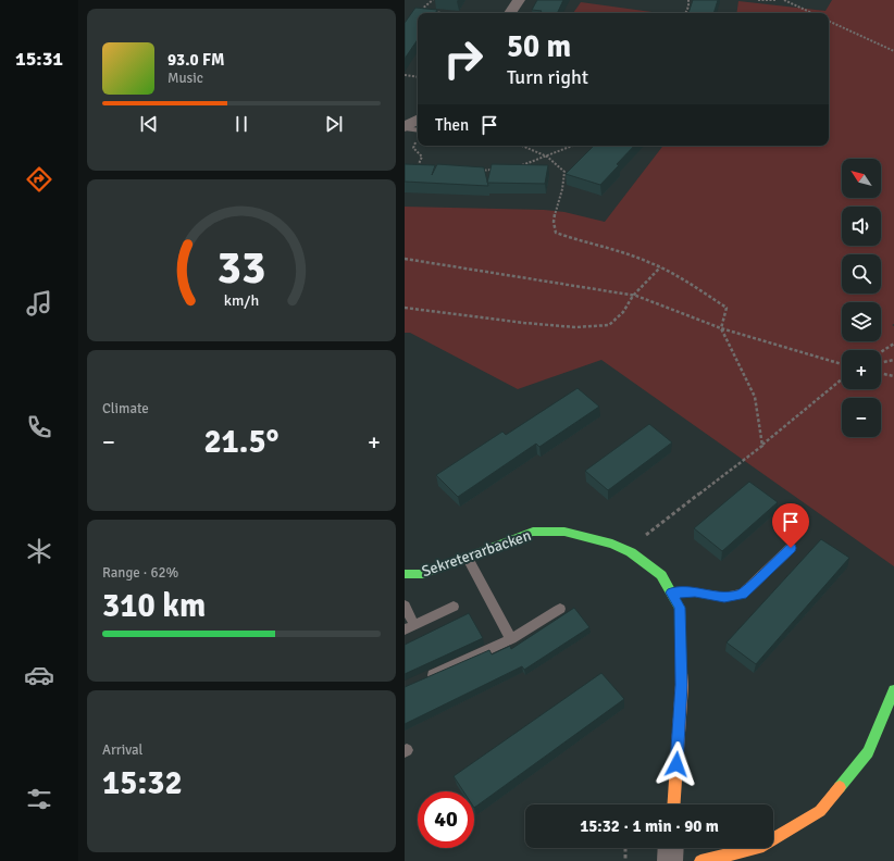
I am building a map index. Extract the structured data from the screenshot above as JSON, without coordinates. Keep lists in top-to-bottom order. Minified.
{"streets":{"street":["Sekreterarbacken"]},"north":"top left","page":{"tabs":"15:31","turn":["50 m","Turn right"],"song":["93.0 FM","Music"],"then":"Then","map_buttons":["+","−"],"tile":["Climate",["Range · 62%","310 km"],["Arrival","15:32"]],"heat":["−","21.5°","+"],"limit":"40","trip":"15:32 · 1 min · 90 m","gauge":["33","km/h"]}}
